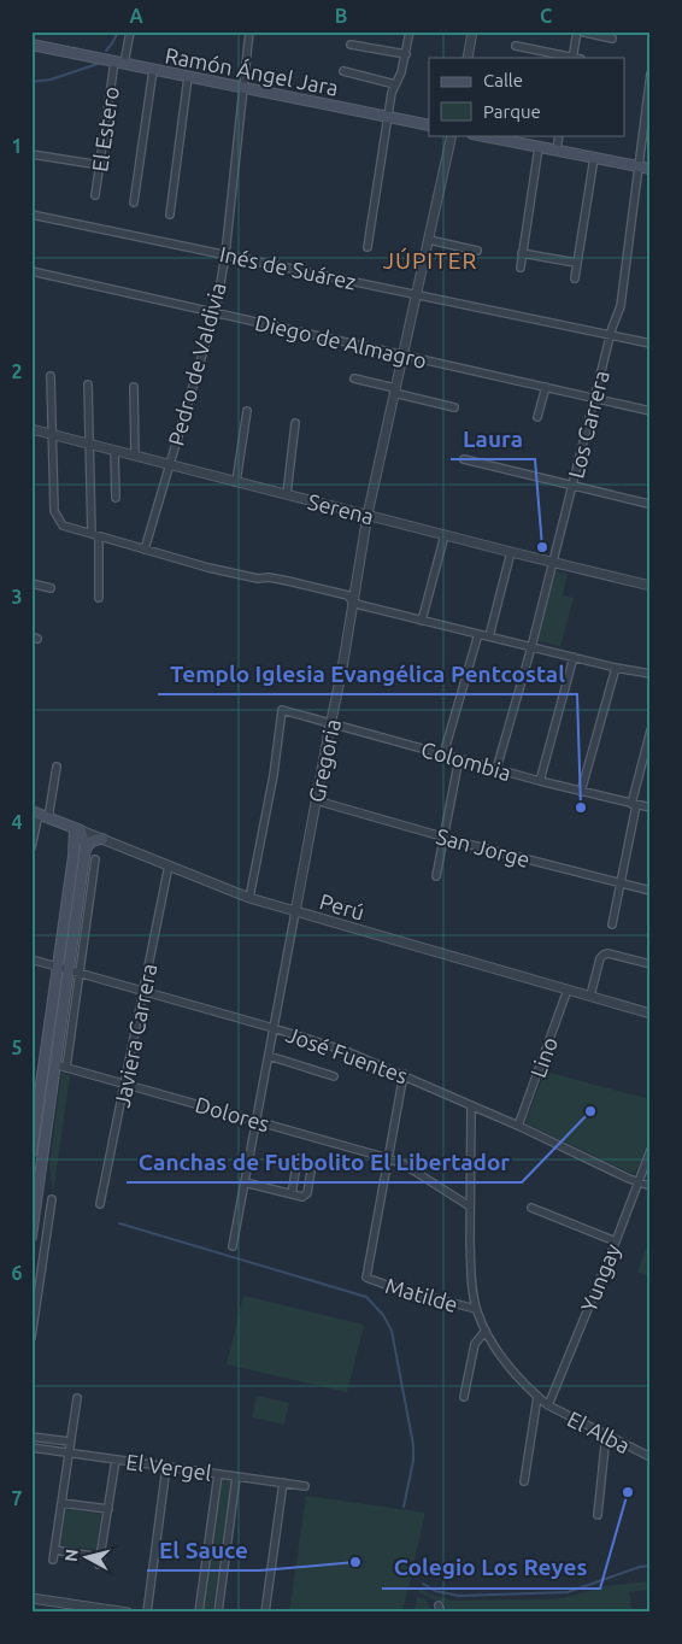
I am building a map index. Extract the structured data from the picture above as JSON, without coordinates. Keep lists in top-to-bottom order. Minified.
{"streets":{"main road":["Ramón Ángel Jara","Perú"],"street":["El Estero","Inés de Suárez","Diego de Almagro","Pedro de Valdivia","Los Carrera","Serena","Gregoria","Colombia","San Jorge","Javiera Carrera","José Fuentes","Lino","Dolores","Yungay","Matilde","El Alba","El Vergel"]},"crossings":[["Ramón Ángel Jara","El Estero"],["Ramón Ángel Jara","Pedro de Valdivia"],["Inés de Suárez","Pedro de Valdivia"],["Inés de Suárez","Los Carrera"],["Inés de Suárez","Gregoria"],["Diego de Almagro","Pedro de Valdivia"],["Diego de Almagro","Los Carrera"],["Diego de Almagro","Gregoria"],["Pedro de Valdivia","Serena"],["Los Carrera","Serena"],["Los Carrera","Colombia"],["Serena","Gregoria"],["Gregoria","Colombia"],["Gregoria","San Jorge"],["Gregoria","Perú"],["Gregoria","José Fuentes"],["Gregoria","Dolores"],["Colombia","Perú"],["Perú","Javiera Carrera"],["Perú","Lino"],["Javiera Carrera","José Fuentes"],["Javiera Carrera","Dolores"],["José Fuentes","Lino"],["José Fuentes","Yungay"],["Dolores","Matilde"],["Yungay","El Alba"]],"districts":["JÚPITER"],"places":["Laura","Templo Iglesia Evangélica Pentcostal","Canchas de Futbolito El Libertador","Colegio Los Reyes","El Sauce"],"legend":["Calle","Parque"],"north":"left","grid":{"columns":["A","B","C"],"rows":["1","2","3","4","5","6","7"]}}
